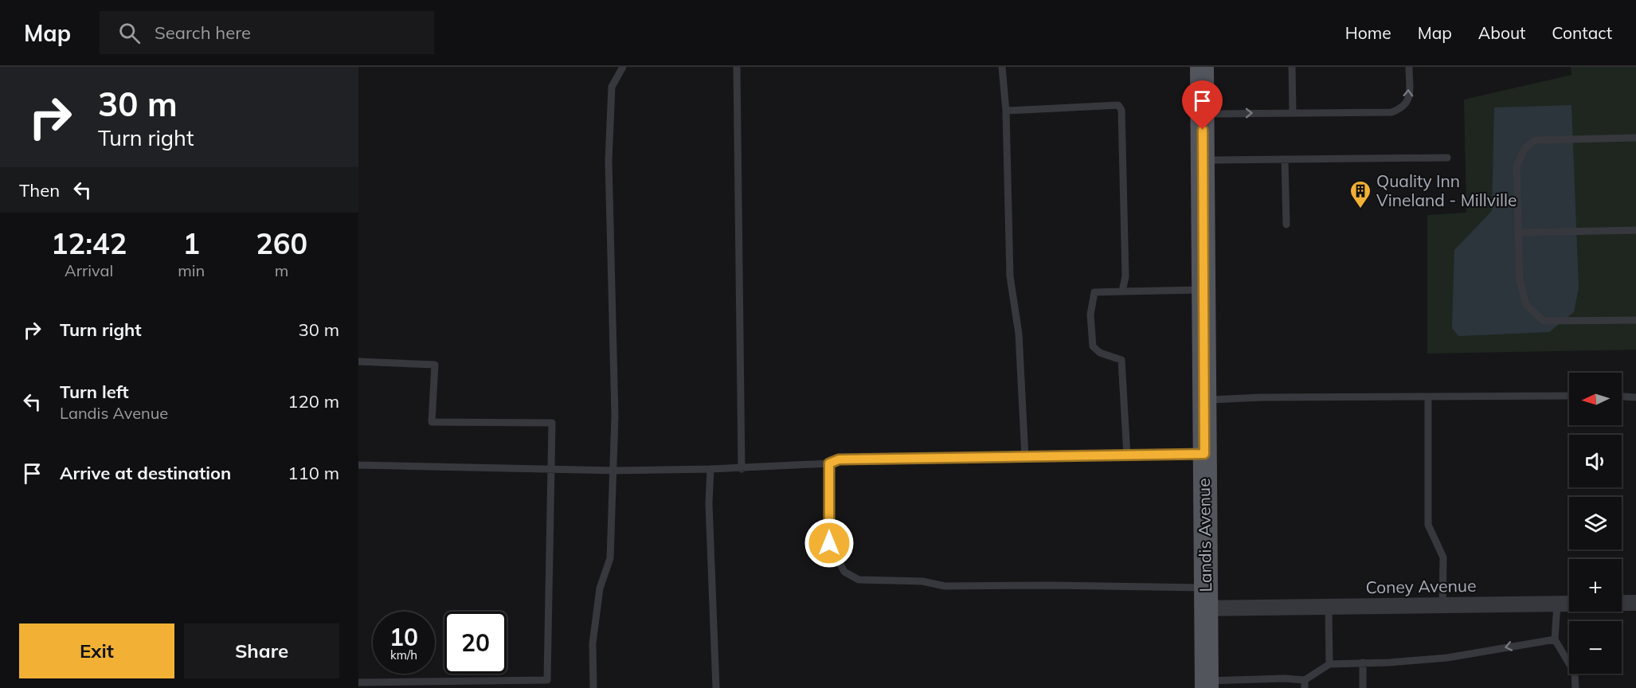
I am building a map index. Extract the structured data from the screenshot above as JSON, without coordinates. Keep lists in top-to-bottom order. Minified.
{"streets":{"main road":["Landis Avenue"],"street":["Coney Avenue"]},"crossings":[["Landis Avenue","Coney Avenue"]],"places":{"building":["Quality Inn Vineland - Millville"]},"north":"left","page":{"header":"Map","search":"Search here","nav":["Home","Map","About","Contact"],"turn":["30 m","Turn right"],"then":"Then","eta":["12:42","Arrival","1","min","260","m"],"list":[{"name":"Turn right","value":"30 m"},{"name":"Turn left","note":"Landis Avenue","value":"120 m"},{"name":"Arrive at destination","value":"110 m"}],"map_buttons":["+","−"],"speed":"10 km/h","limit":"20","buttons":["Exit","Share"]}}
